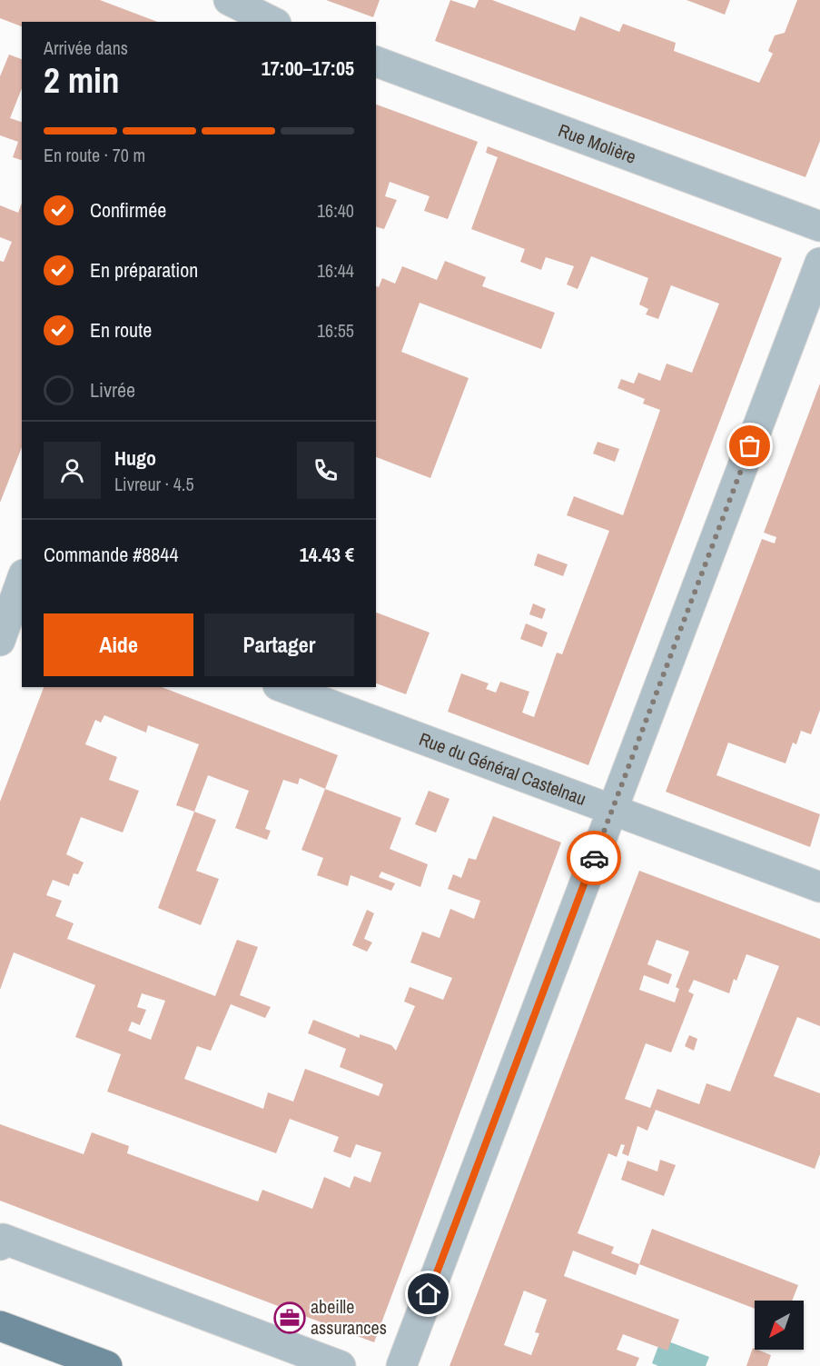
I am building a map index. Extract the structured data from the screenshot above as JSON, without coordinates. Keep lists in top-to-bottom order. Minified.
{"streets":{"street":["Rue Molière","Rue du Général Castelnau"]},"places":{"office":["abeille assurances"]},"north":"bottom left","page":{"heading":["2 min","Arrivée dans","17:00–17:05"],"panel":["Hugo","Livreur · 4.5","Commande #8844","14.43 €"],"bar":"En route · 70 m","list":[["Confirmée","16:40"],["En préparation","16:44"],["En route","16:55"],"Livrée"],"buttons":["Aide","Partager"]}}
